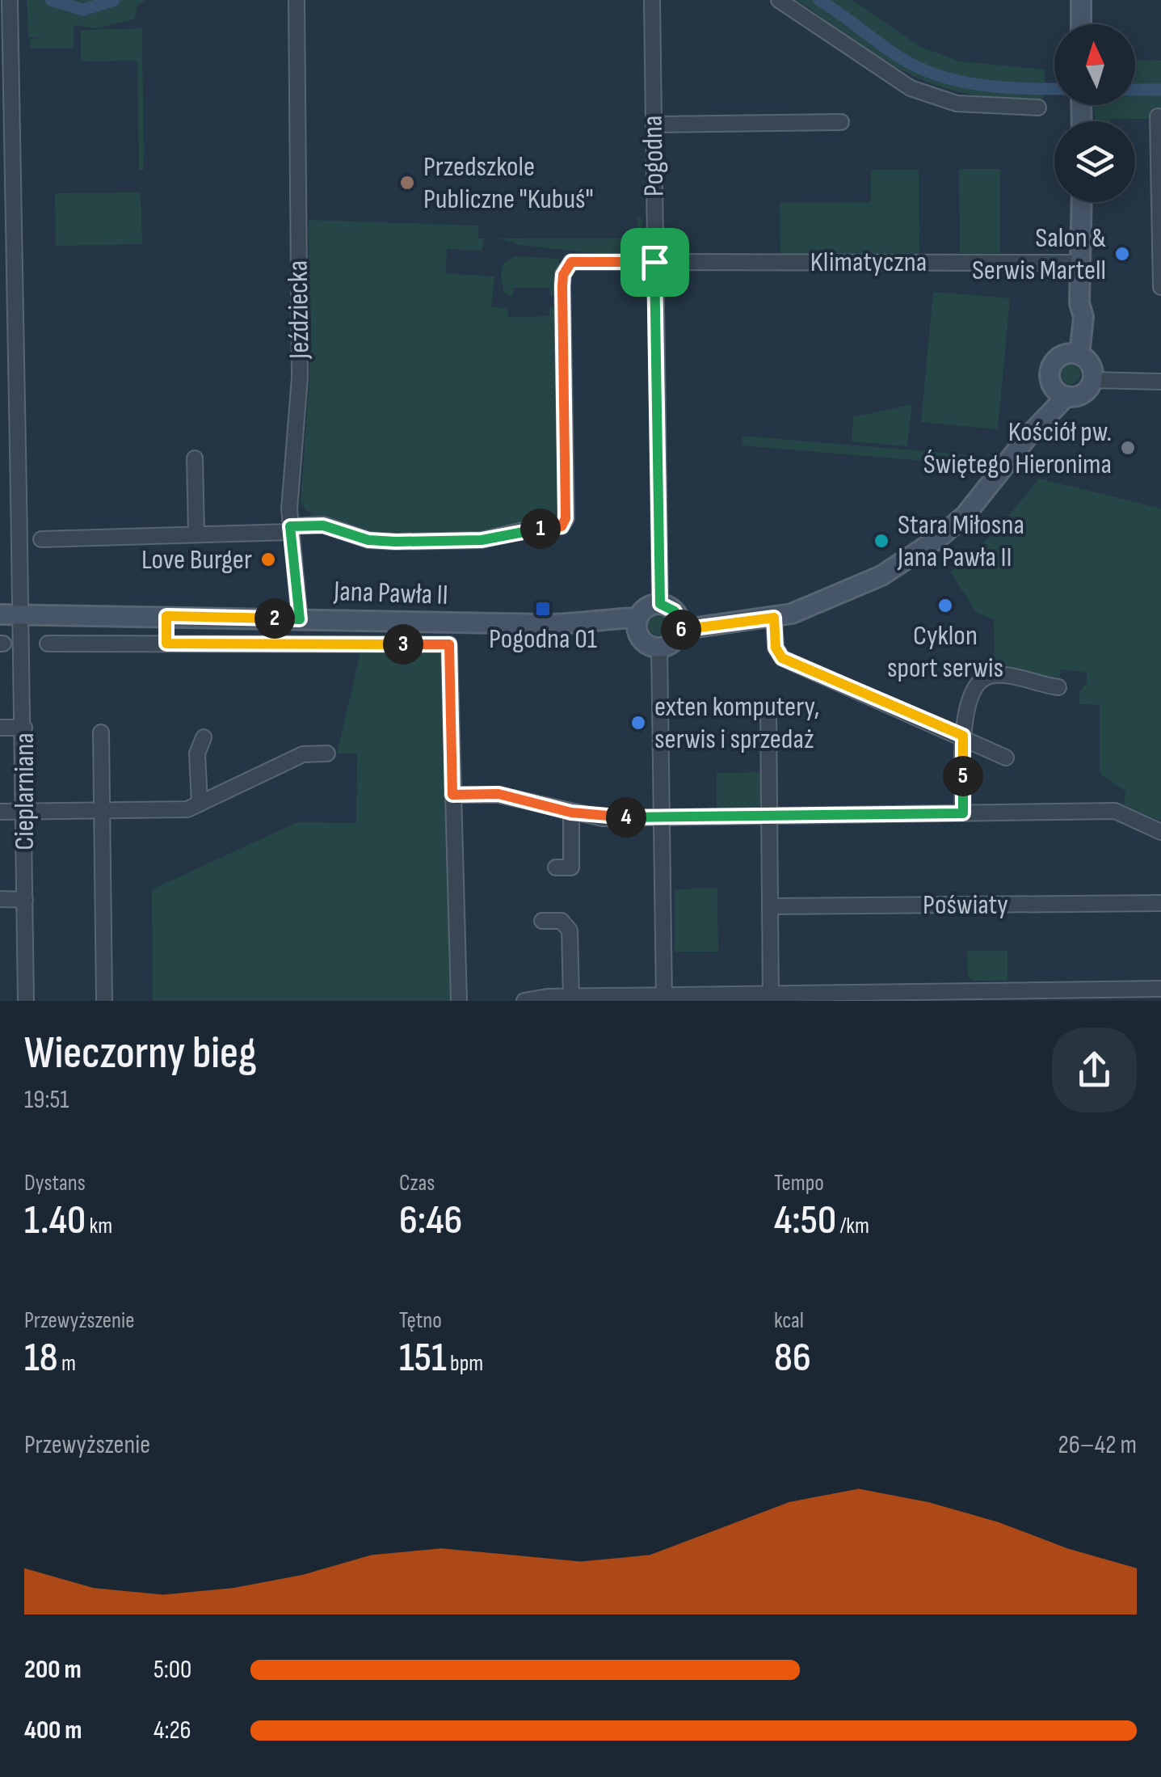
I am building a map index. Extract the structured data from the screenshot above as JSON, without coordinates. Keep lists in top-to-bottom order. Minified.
{"streets":{"street":["Pogodna","Klimatyczna","Jeździecka","Jana Pawła II","Cieplarniana","Poświaty"]},"crossings":[["Pogodna","Klimatyczna"],["Pogodna","Jana Pawła II"],["Klimatyczna","Jeździecka"],["Jeździecka","Jana Pawła II"],["Jana Pawła II","Cieplarniana"]],"places":{"other":["Przedszkole Publiczne \"Kubuś\"","Salon & Serwis Martell","Kościół pw. Świętego Hieronima","Stara Miłosna Jana Pawła II","Love Burger","Cyklon sport serwis","exten komputery, serwis i sprzedaż"],"transit":["Pogodna 01"]},"north":"top","page":{"pins":["1","2","6","3","5","4"],"heading":["Wieczorny bieg","19:51"],"stats":[["Dystans","1.40 km"],["Czas","6:46"],["Tempo","4:50 /km"],["Przewyższenie","18 m"],["Tętno","151 bpm"],["kcal","86"]],"chart":["Przewyższenie","26–42 m"],"list":[{"name":"200 m","note":"5:00"},{"name":"400 m","note":"4:26"}]}}
